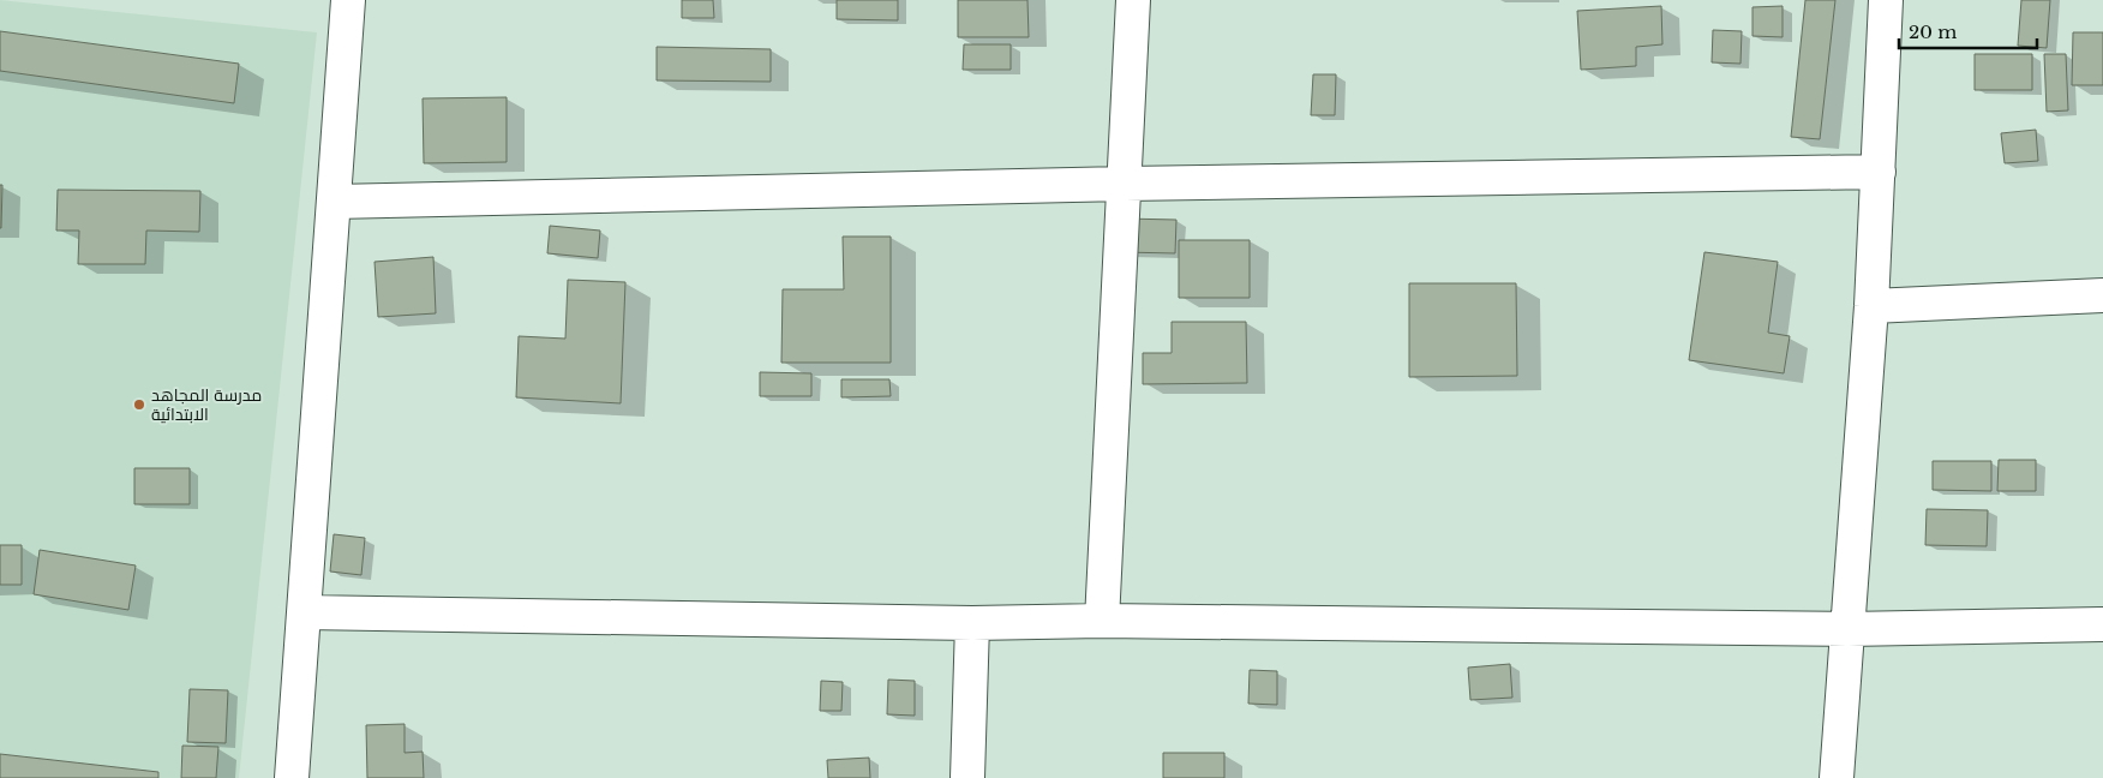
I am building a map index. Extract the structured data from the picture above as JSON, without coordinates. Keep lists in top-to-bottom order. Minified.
{"places":["مدرسة المجاهد الابتدائية"],"scale_bar":"20 m"}
